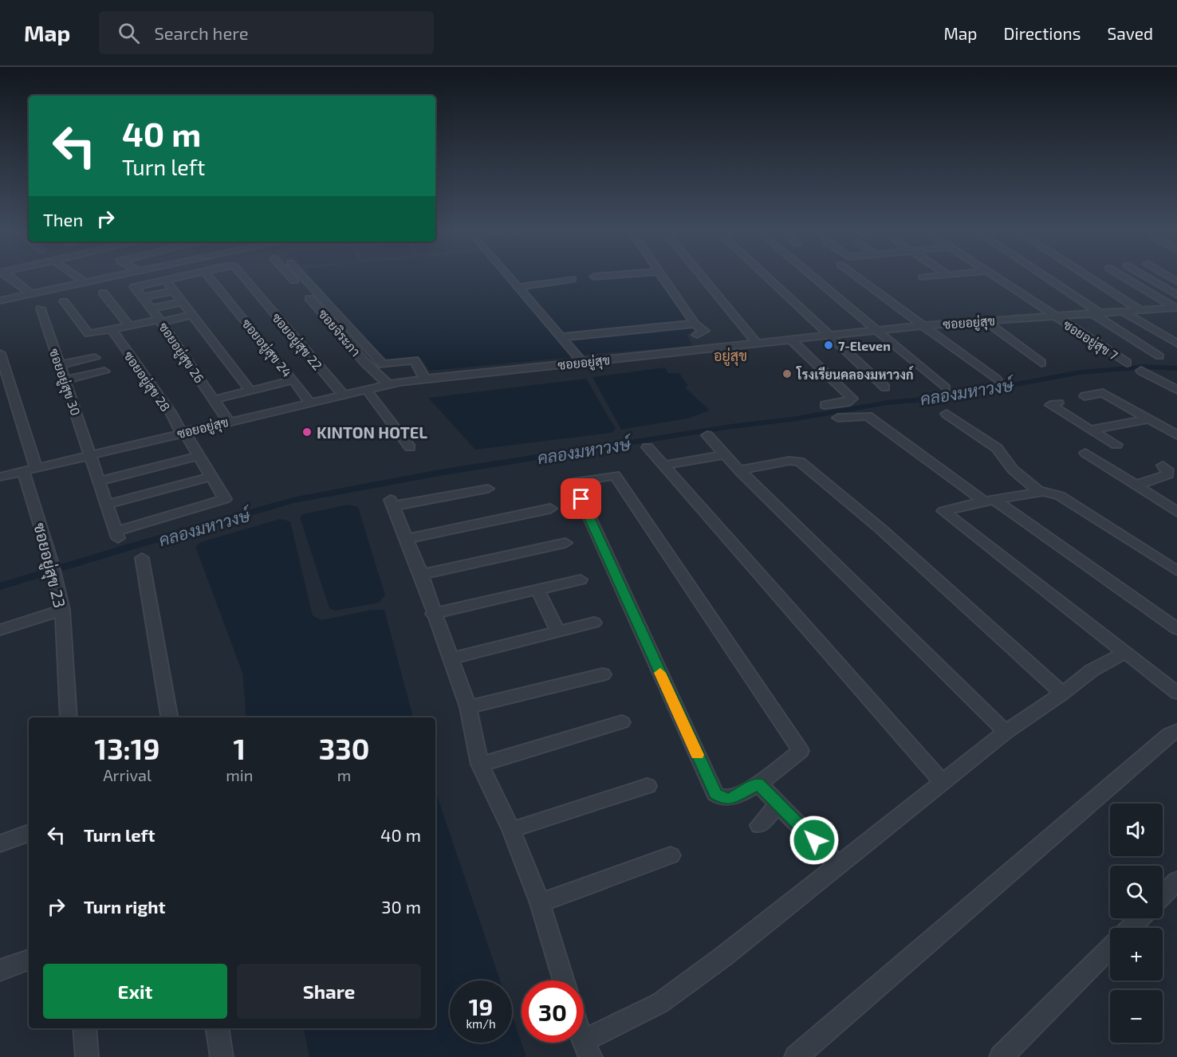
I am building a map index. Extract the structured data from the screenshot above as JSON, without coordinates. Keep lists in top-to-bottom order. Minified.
{"streets":{"street":["ซอยอยู่สุข","ซอยจิระภา","ซอยอยู่สุข 7","ซอยอยู่สุข 22","ซอยอยู่สุข 24","ซอยอยู่สุข 26","ซอยอยู่สุข 28","ซอยอยู่สุข 30","ซอยอยู่สุข 23"]},"crossings":[["ซอยอยู่สุข","ซอยจิระภา"],["ซอยอยู่สุข","ซอยอยู่สุข 7"],["ซอยอยู่สุข","ซอยอยู่สุข 22"],["ซอยอยู่สุข","ซอยอยู่สุข 24"],["ซอยอยู่สุข","ซอยอยู่สุข 26"],["ซอยอยู่สุข","ซอยอยู่สุข 28"],["ซอยอยู่สุข","ซอยอยู่สุข 30"],["ซอยอยู่สุข","ซอยอยู่สุข 23"],["ซอยอยู่สุข 28","ซอยอยู่สุข 30"]],"districts":["อยู่สุข"],"water":["คลองมหาวงษ์"],"places":["7-Eleven","โรงเรียนคลองมหาวงก์","KINTON HOTEL"],"page":{"header":"Map","search":"Search here","nav":["Map","Directions","Saved"],"turn":["40 m","Turn left"],"then":"Then","eta":["13:19","Arrival","1","min","330","m"],"list":[{"name":"Turn left","value":"40 m"},{"name":"Turn right","value":"30 m"}],"map_buttons":["+","−"],"buttons":["Exit","Share"],"speed":"19 km/h","limit":"30"}}
